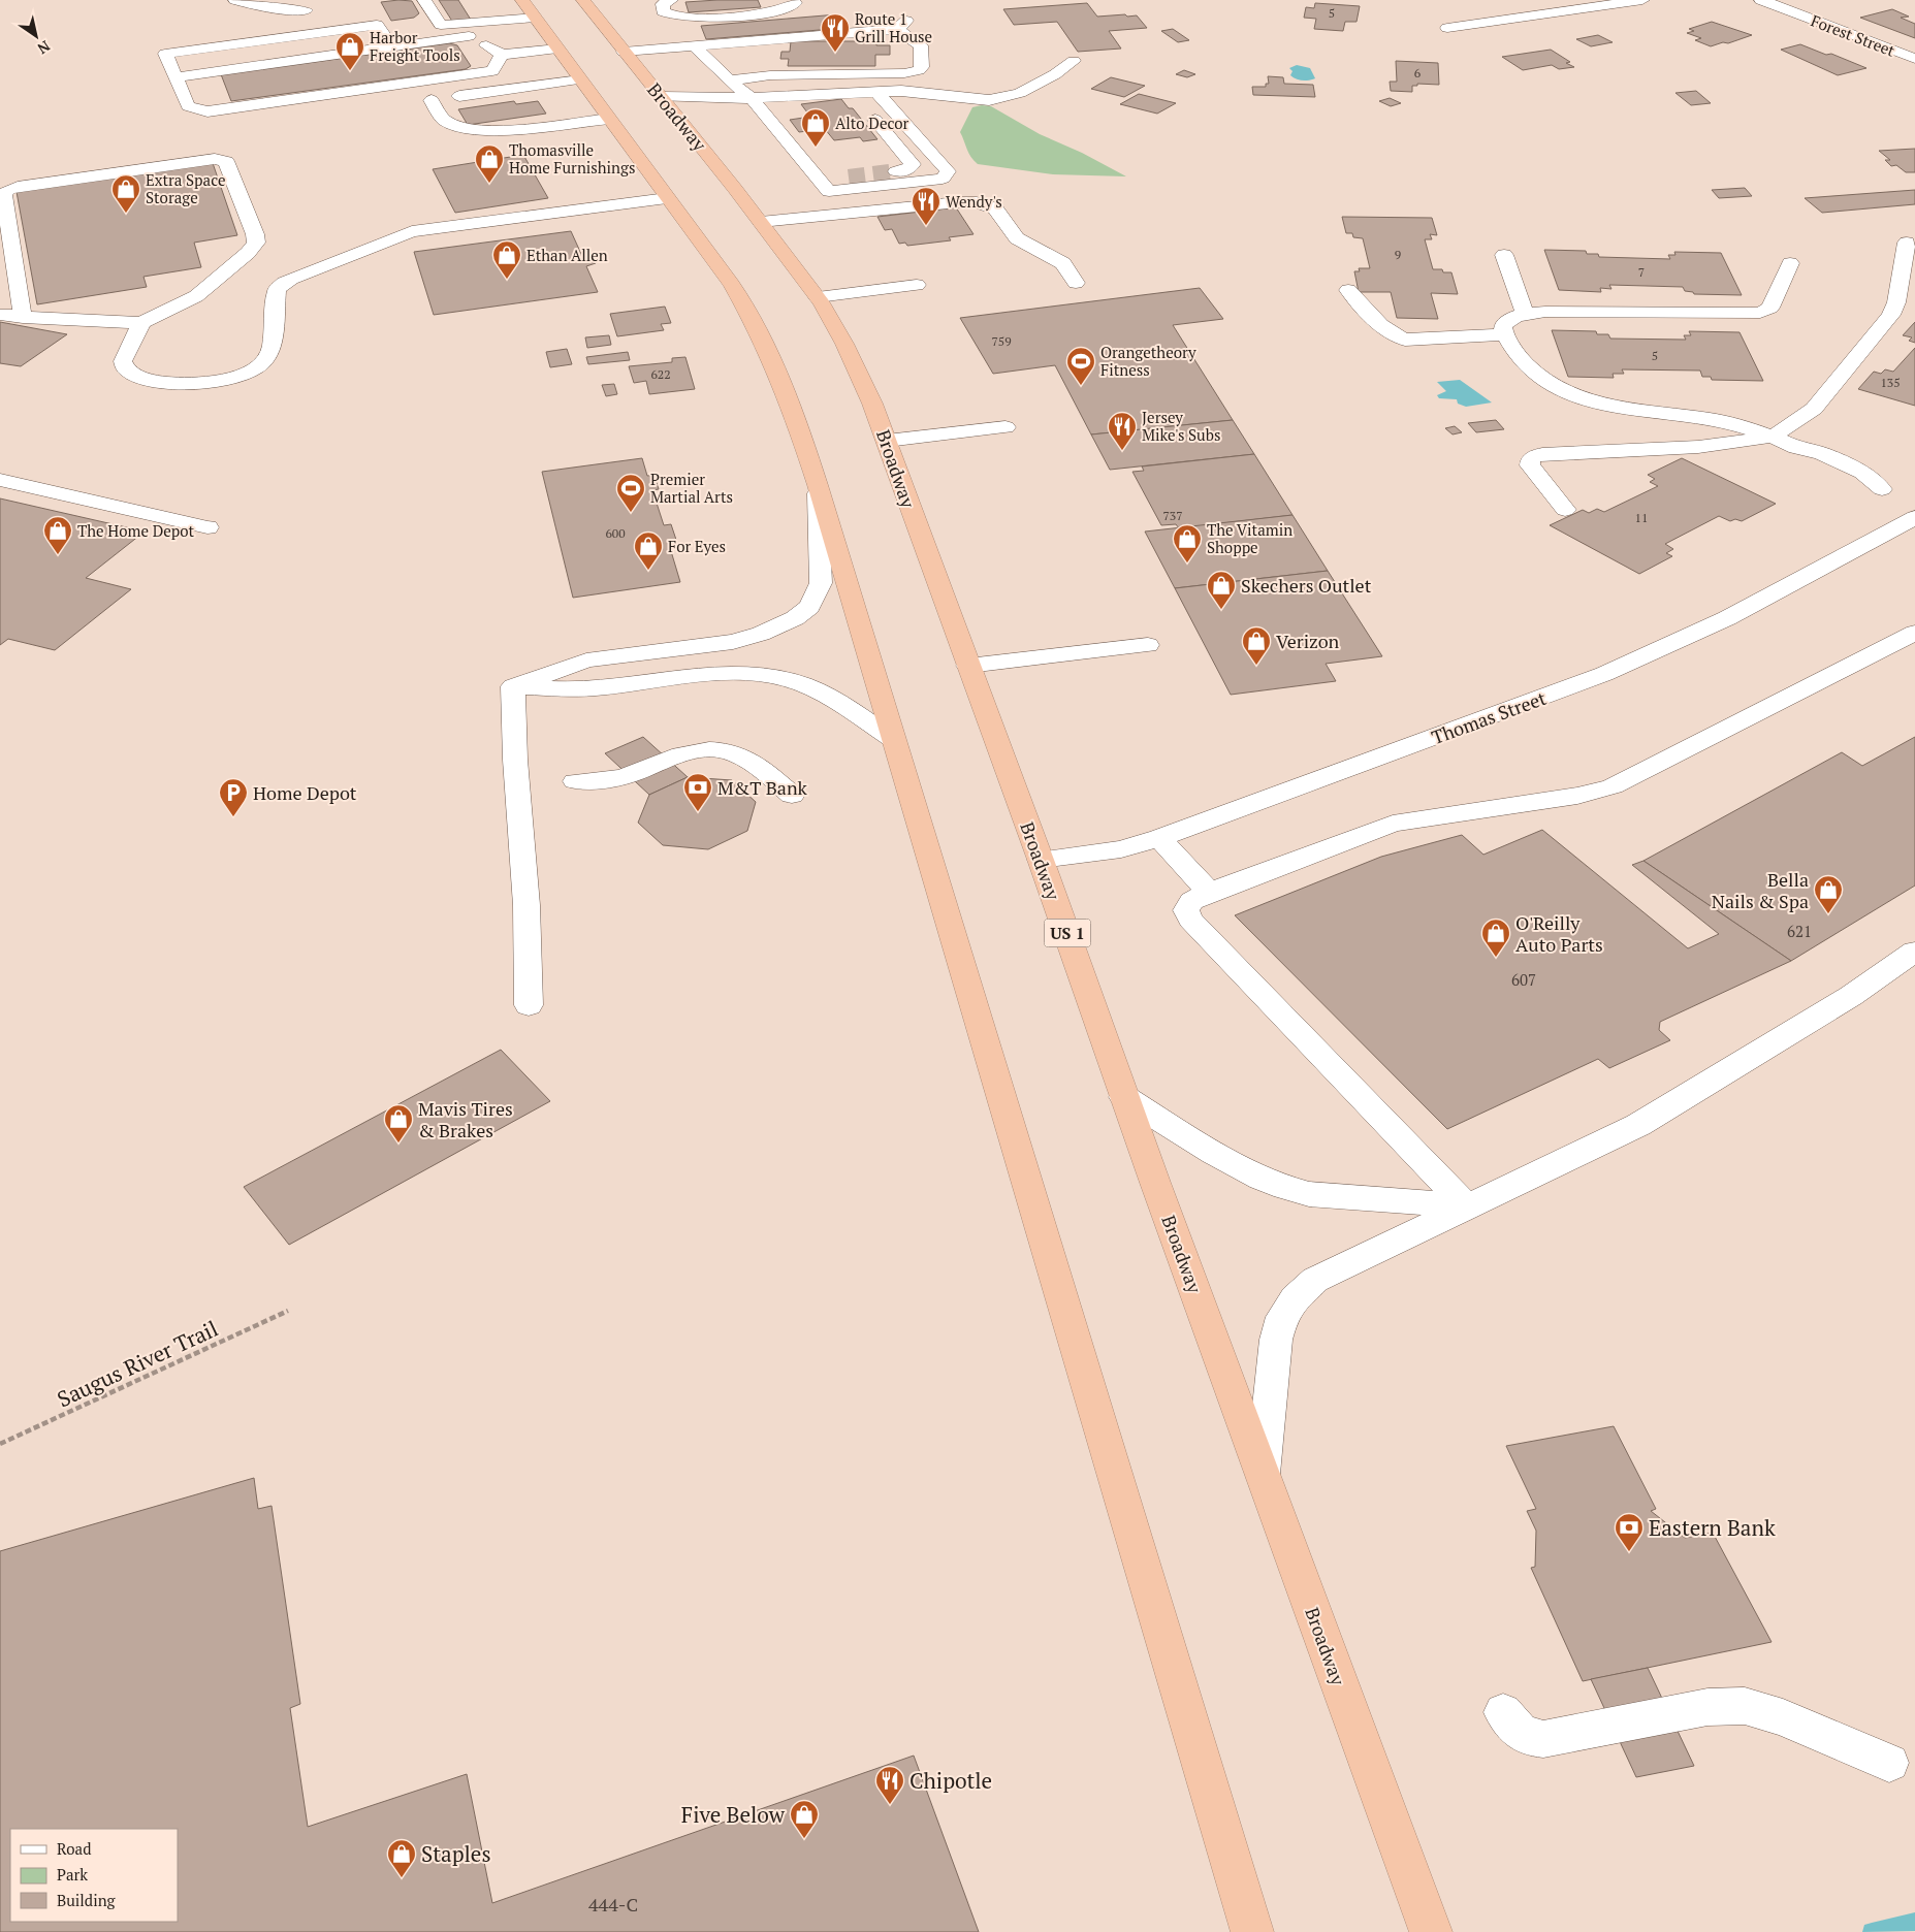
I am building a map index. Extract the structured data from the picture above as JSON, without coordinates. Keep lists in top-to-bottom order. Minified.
{"streets":{"highway":["Broadway","US 1"],"street":["Forest Street","Thomas Street"],"path":["Saugus River Trail"]},"crossings":[["Broadway","Thomas Street"]],"places":{"restaurant":["Route 1 Grill House","Wendy's","Jersey Mike's Subs","Chipotle"],"shop":["Harbor Freight Tools","Alto Decor","Thomasville Home Furnishings","Extra Space Storage","Ethan Allen","The Home Depot","The Vitamin Shoppe","For Eyes","Skechers Outlet","Verizon","Bella Nails & Spa","O'Reilly Auto Parts","Mavis Tires & Brakes","Five Below","Staples"],"sports":["Orangetheory Fitness","Premier Martial Arts"],"bank":["M&T Bank","Eastern Bank"],"parking":["Home Depot"]},"house_numbers":["5","6","9","7","759","5","622","135","737","11","600","621","607","444-C"],"legend":["Road","Park","Building"],"north":"bottom right"}
